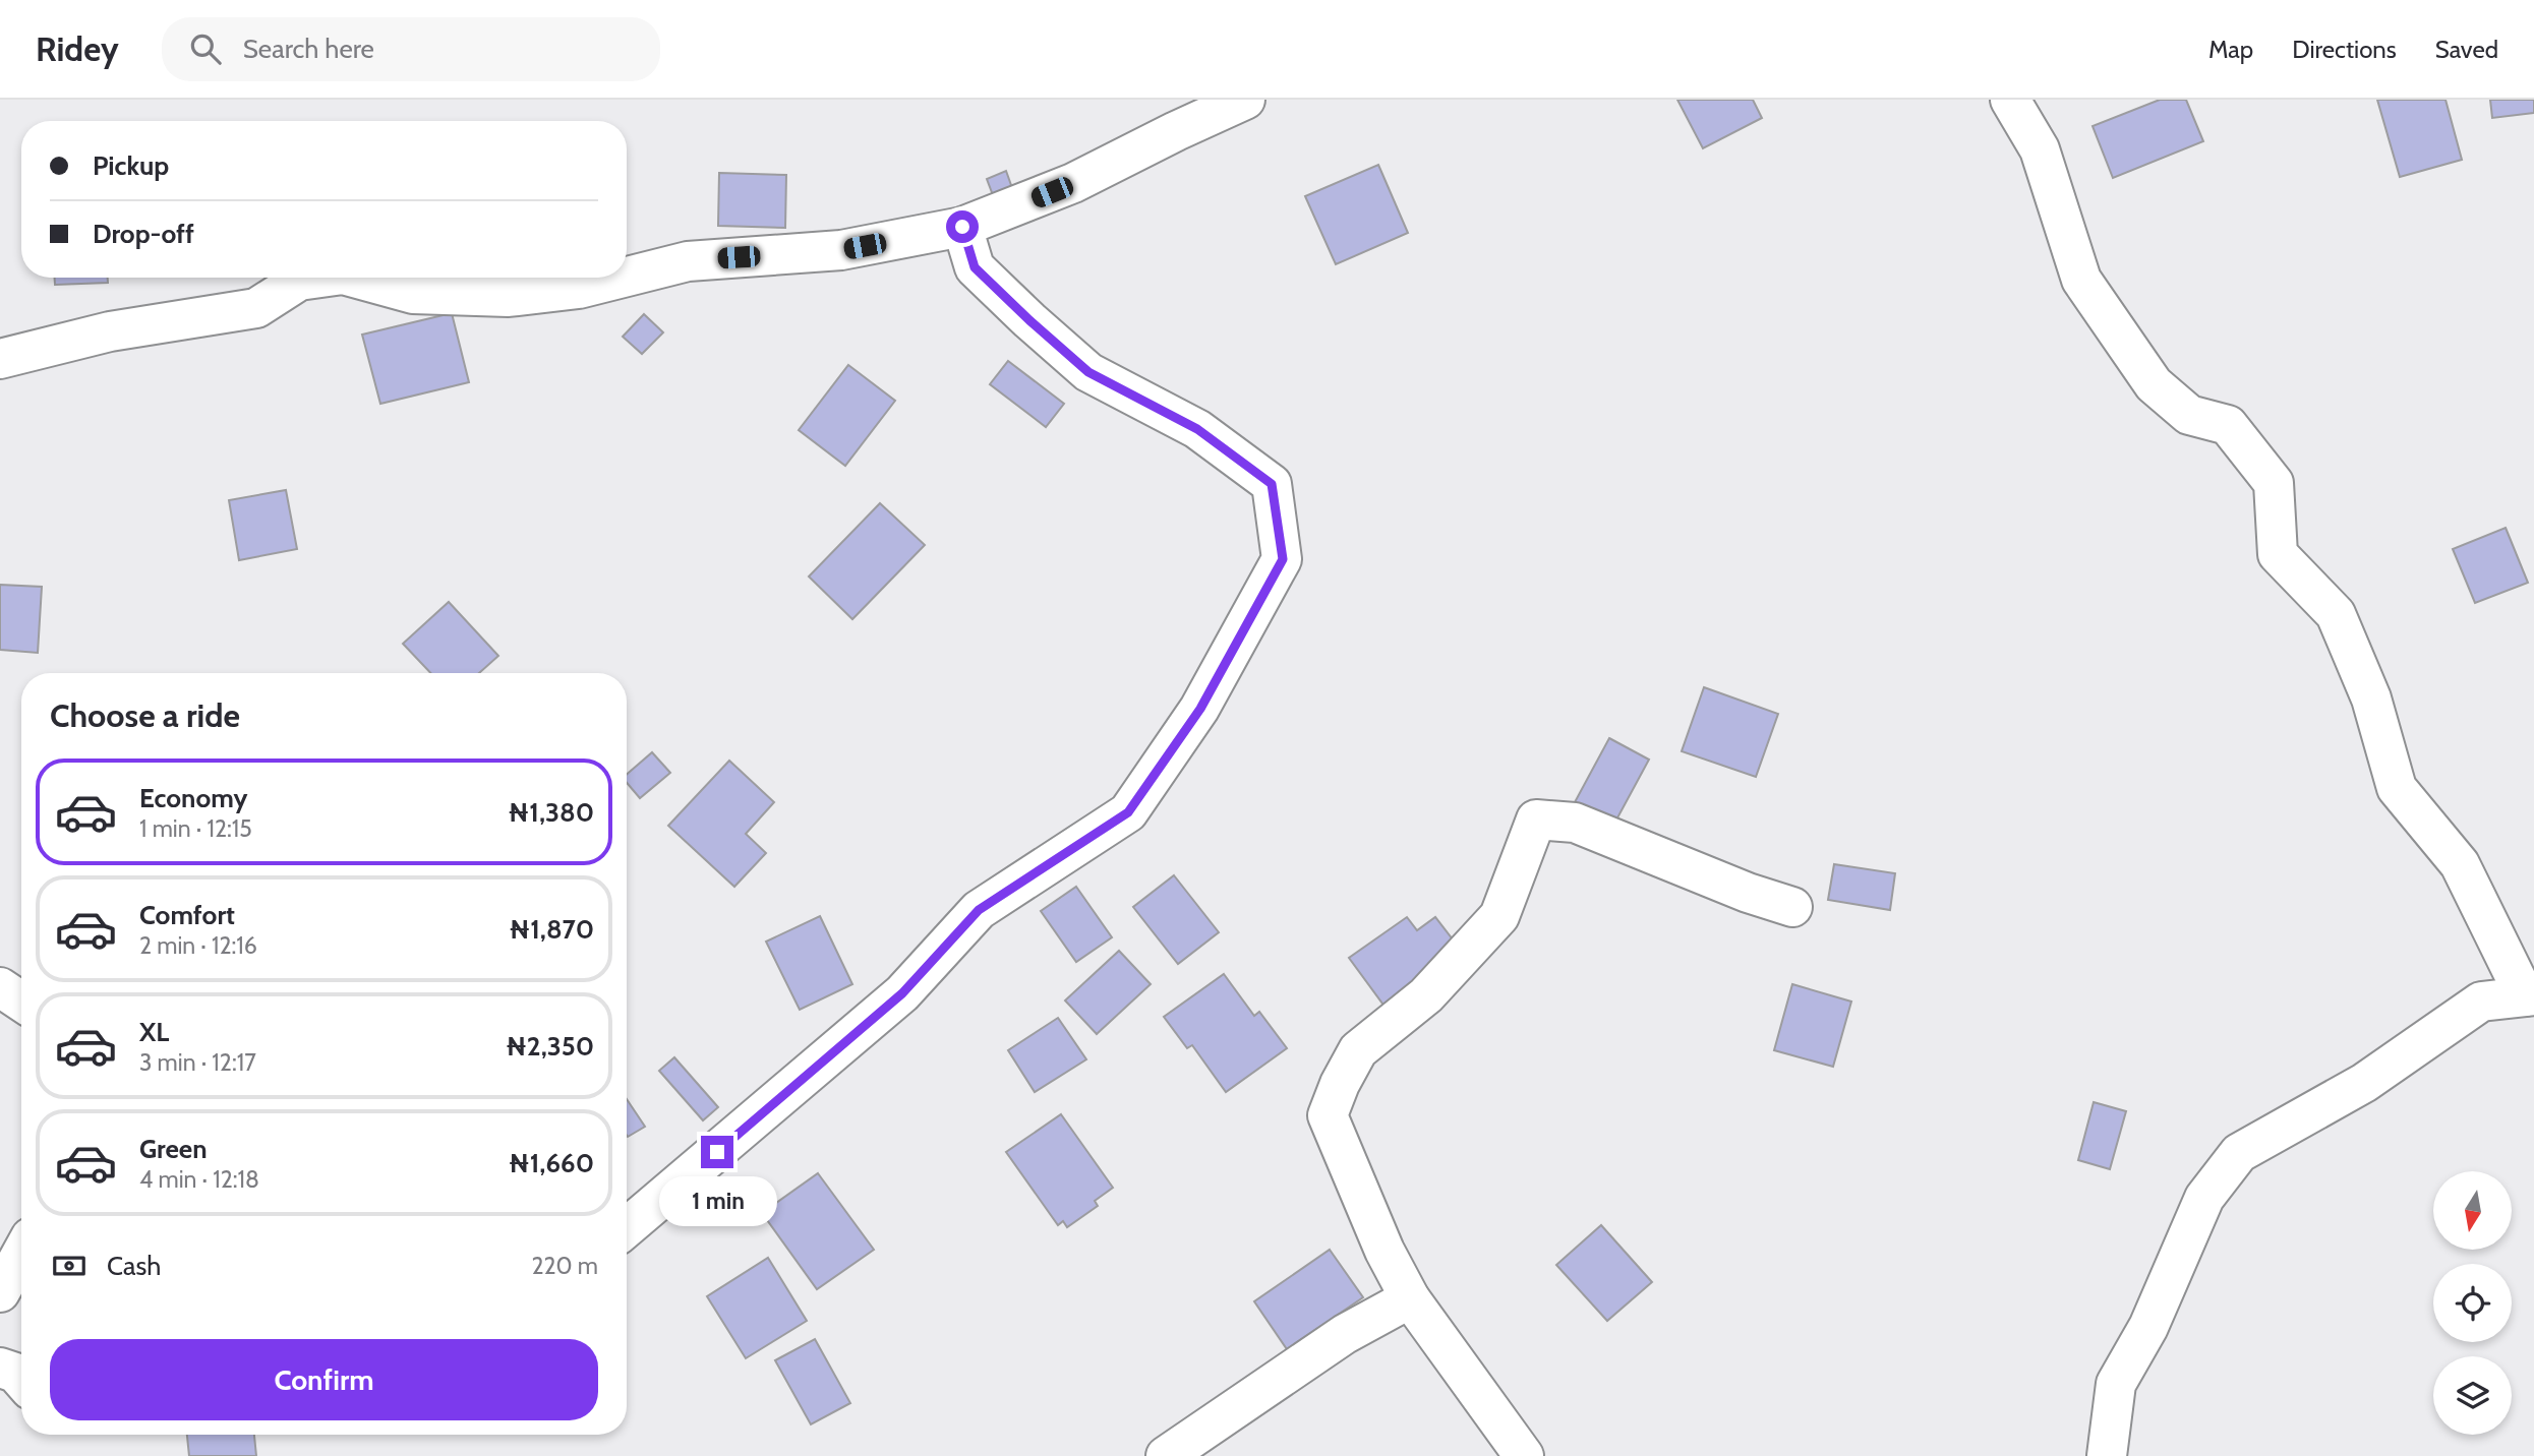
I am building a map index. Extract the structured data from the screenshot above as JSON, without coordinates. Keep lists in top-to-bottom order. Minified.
{"north":"bottom","page":{"header":"Ridey","search":"Search here","nav":["Map","Directions","Saved"],"banner":["Pickup","Drop-off"],"heading":"Choose a ride","list":[{"name":"Economy","note":"1 min · 12:15","value":"₦1,380"},{"name":"Comfort","note":"2 min · 12:16","value":"₦1,870"},{"name":"XL","note":"3 min · 12:17","value":"₦2,350"},{"name":"Green","note":"4 min · 12:18","value":"₦1,660"}],"bubble":"1 min","pay":["Cash","220 m"],"buttons":"Confirm"}}
